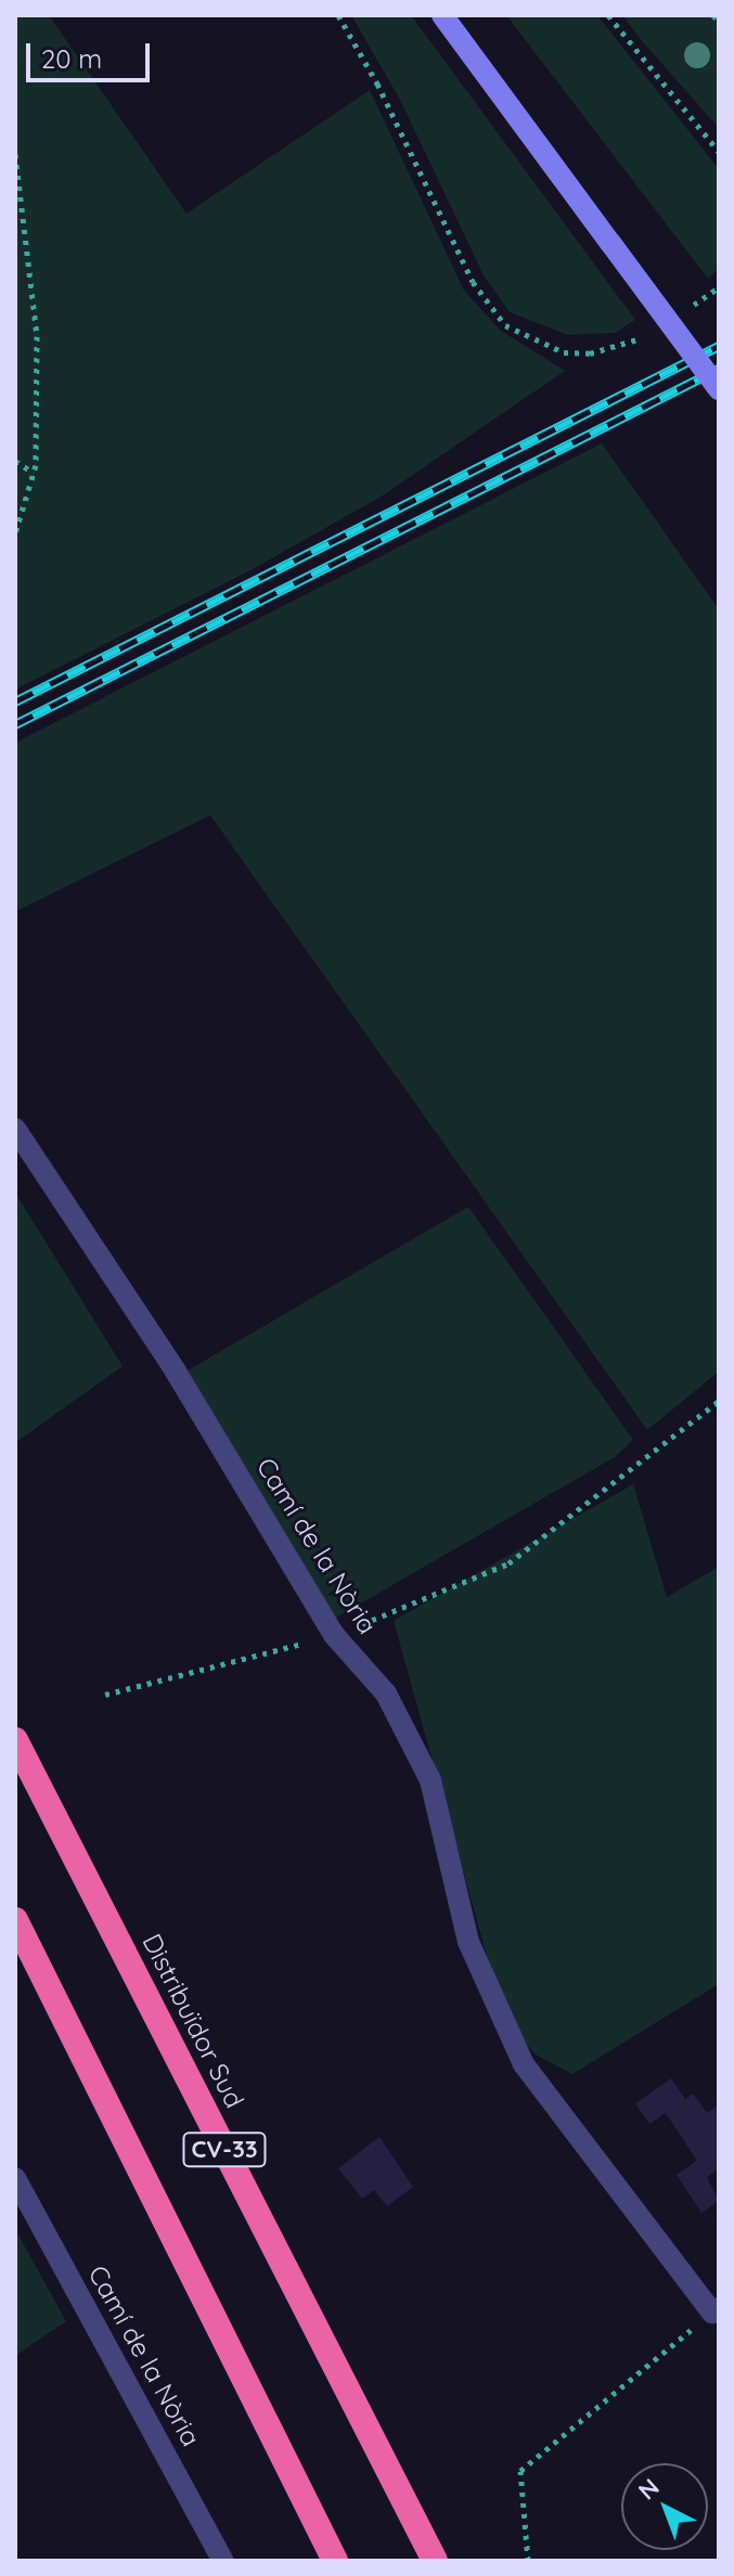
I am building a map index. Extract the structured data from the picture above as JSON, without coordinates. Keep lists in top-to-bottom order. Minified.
{"streets":{"highway":["Distribuïdor Sud","CV-33"],"street":["Camí de la Nòria"]},"scale_bar":"20 m","north":"top left"}
